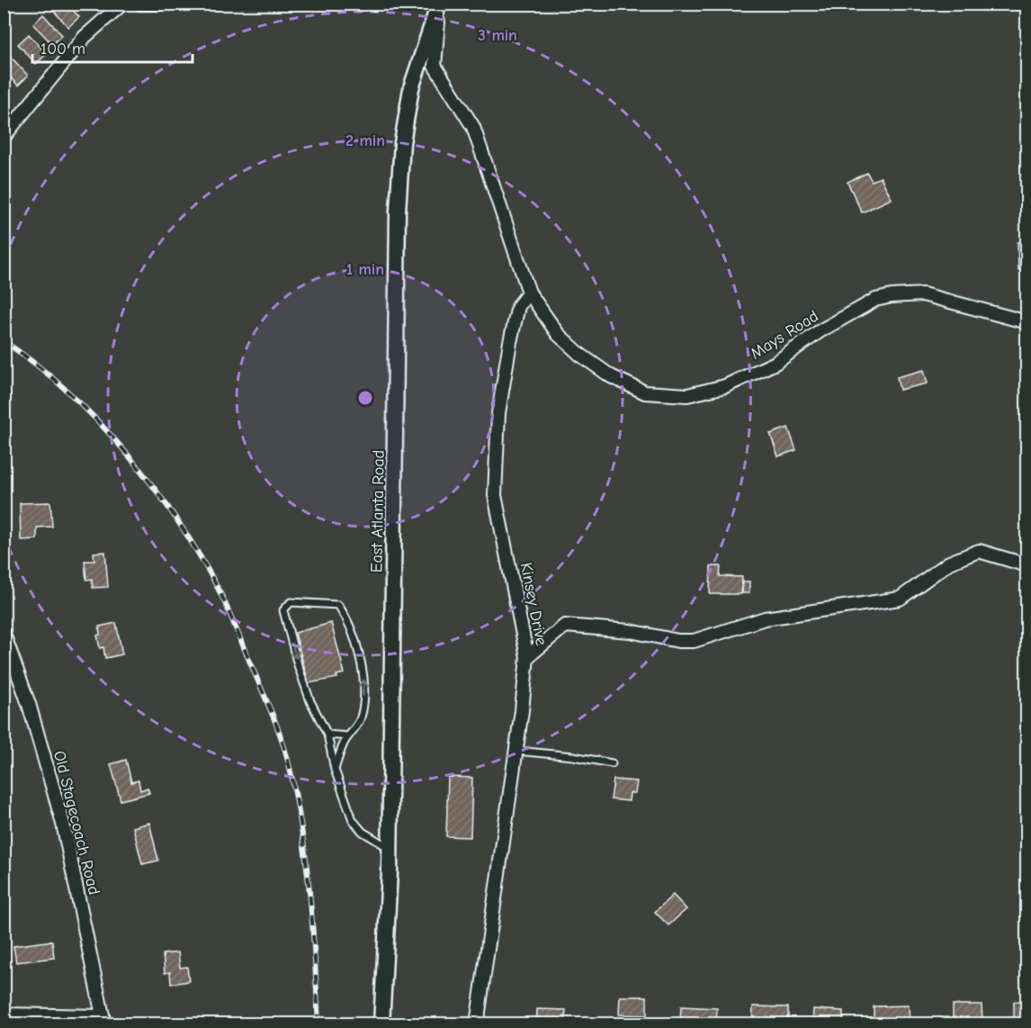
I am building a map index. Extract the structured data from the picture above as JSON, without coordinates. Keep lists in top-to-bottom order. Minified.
{"streets":{"street":["Mays Road","East Atlanta Road","Kinsey Drive","Old Stagecoach Road"]},"crossings":[["Mays Road","East Atlanta Road"],["Mays Road","Kinsey Drive"]],"scale_bar":"100 m","rings":["3 min","2 min","1 min"]}
